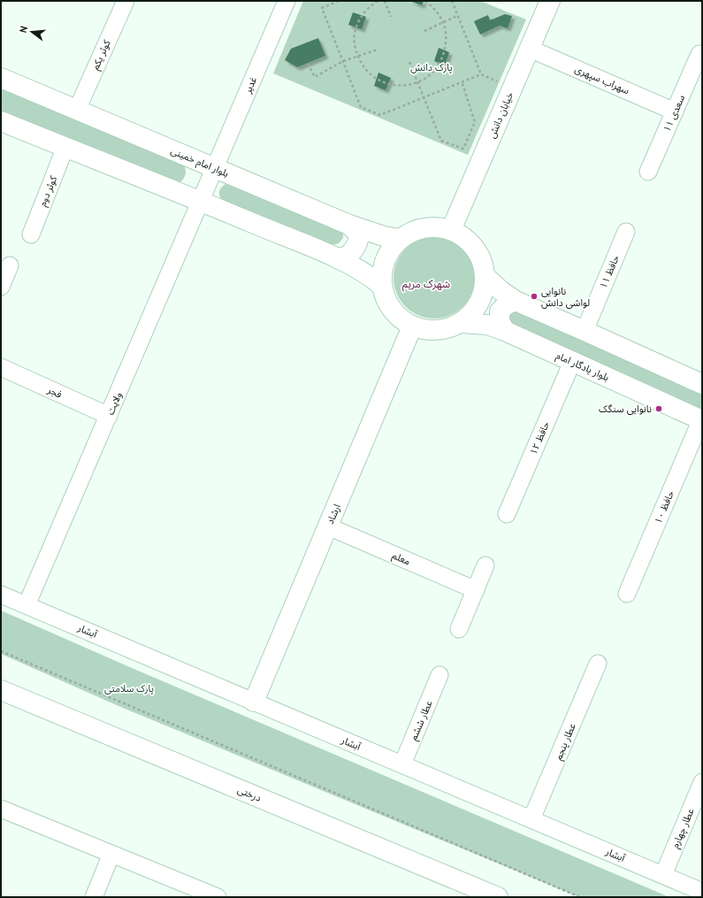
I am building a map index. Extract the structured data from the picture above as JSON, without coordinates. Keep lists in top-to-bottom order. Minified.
{"streets":{"street":["کوثر یکم","سهراب سپهری","غدیر","سعدی ۱۱","خیابان دانش","بلوار امام خمینی","کوثر دوم","حافظ ۱۱","بلوار یادگار امام","فجر","ولایت","حافظ ۱۲","حافظ ۱۰","ارشاد","معلم","آبشار","عطار ششم","عطار پنجم","درختی","عطار چهارم"]},"crossings":[["کوثر یکم","بلوار امام خمینی"],["سهراب سپهری","سعدی ۱۱"],["سهراب سپهری","خیابان دانش"],["غدیر","بلوار امام خمینی"],["غدیر","ولایت"],["خیابان دانش","بلوار امام خمینی"],["خیابان دانش","بلوار یادگار امام"],["خیابان دانش","ارشاد"],["بلوار امام خمینی","بلوار یادگار امام"],["بلوار امام خمینی","ارشاد"],["بلوار یادگار امام","حافظ ۱۲"],["بلوار یادگار امام","حافظ ۱۰"],["بلوار یادگار امام","ارشاد"],["فجر","ولایت"],["ولایت","آبشار"],["ارشاد","معلم"],["ارشاد","آبشار"],["آبشار","عطار ششم"],["آبشار","عطار پنجم"],["آبشار","عطار چهارم"]],"districts":["شهرک مریم"],"parks":["پارک دانش","پارک سلامتی"],"places":["نانوایی لواشی دانش","نانوایی سنگک"],"north":"left"}
